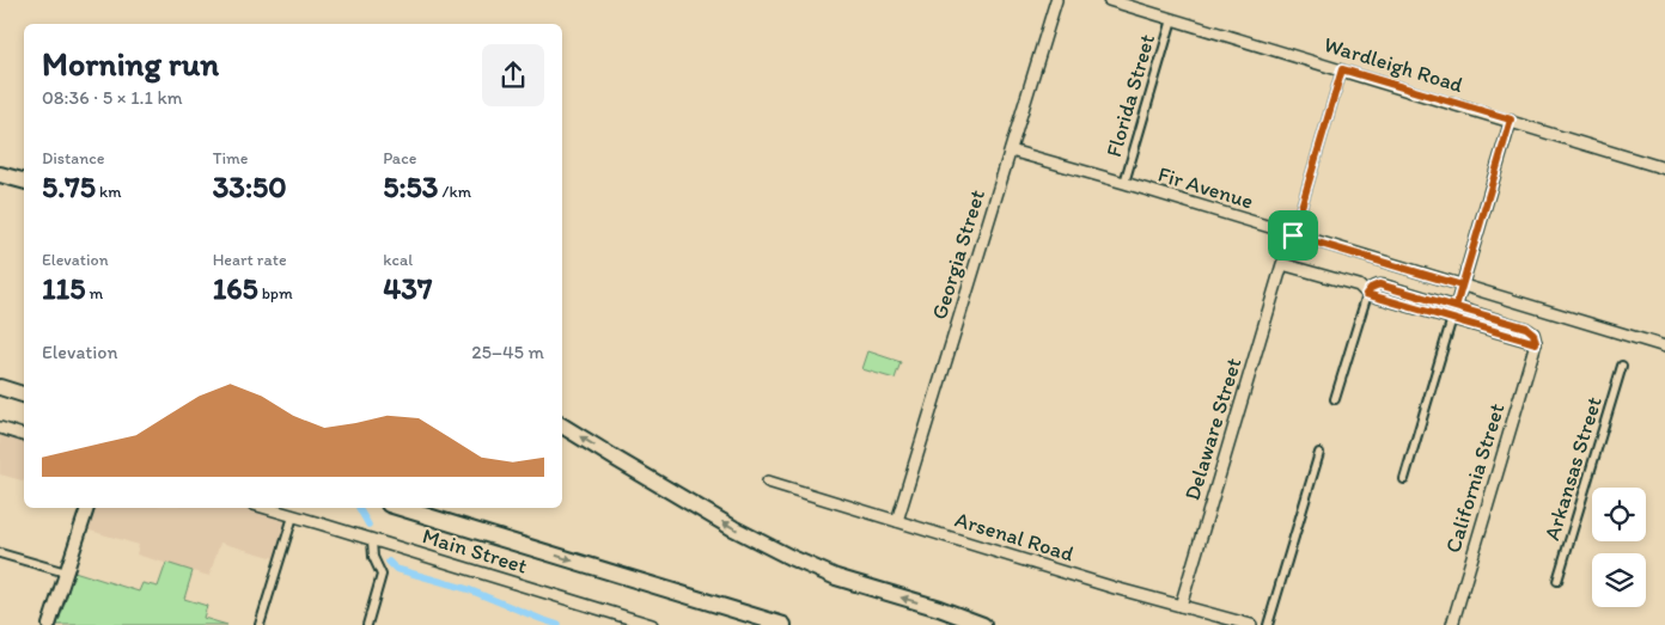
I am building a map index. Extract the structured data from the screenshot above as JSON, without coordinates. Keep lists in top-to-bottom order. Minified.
{"streets":{"street":["Wardleigh Road","Florida Street","Fir Avenue","Georgia Street","Delaware Street","Arkansas Street","California Street","Arsenal Road","Main Street"]},"crossings":[["Wardleigh Road","Florida Street"],["Florida Street","Fir Avenue"],["Fir Avenue","Georgia Street"],["Georgia Street","Arsenal Road"],["Delaware Street","Arsenal Road"]],"page":{"heading":["Morning run","08:36 · 5 × 1.1 km"],"stats":[["Distance","5.75 km"],["Time","33:50"],["Pace","5:53 /km"],["Elevation","115 m"],["Heart rate","165 bpm"],["kcal","437"]],"chart":["Elevation","25–45 m"]}}
